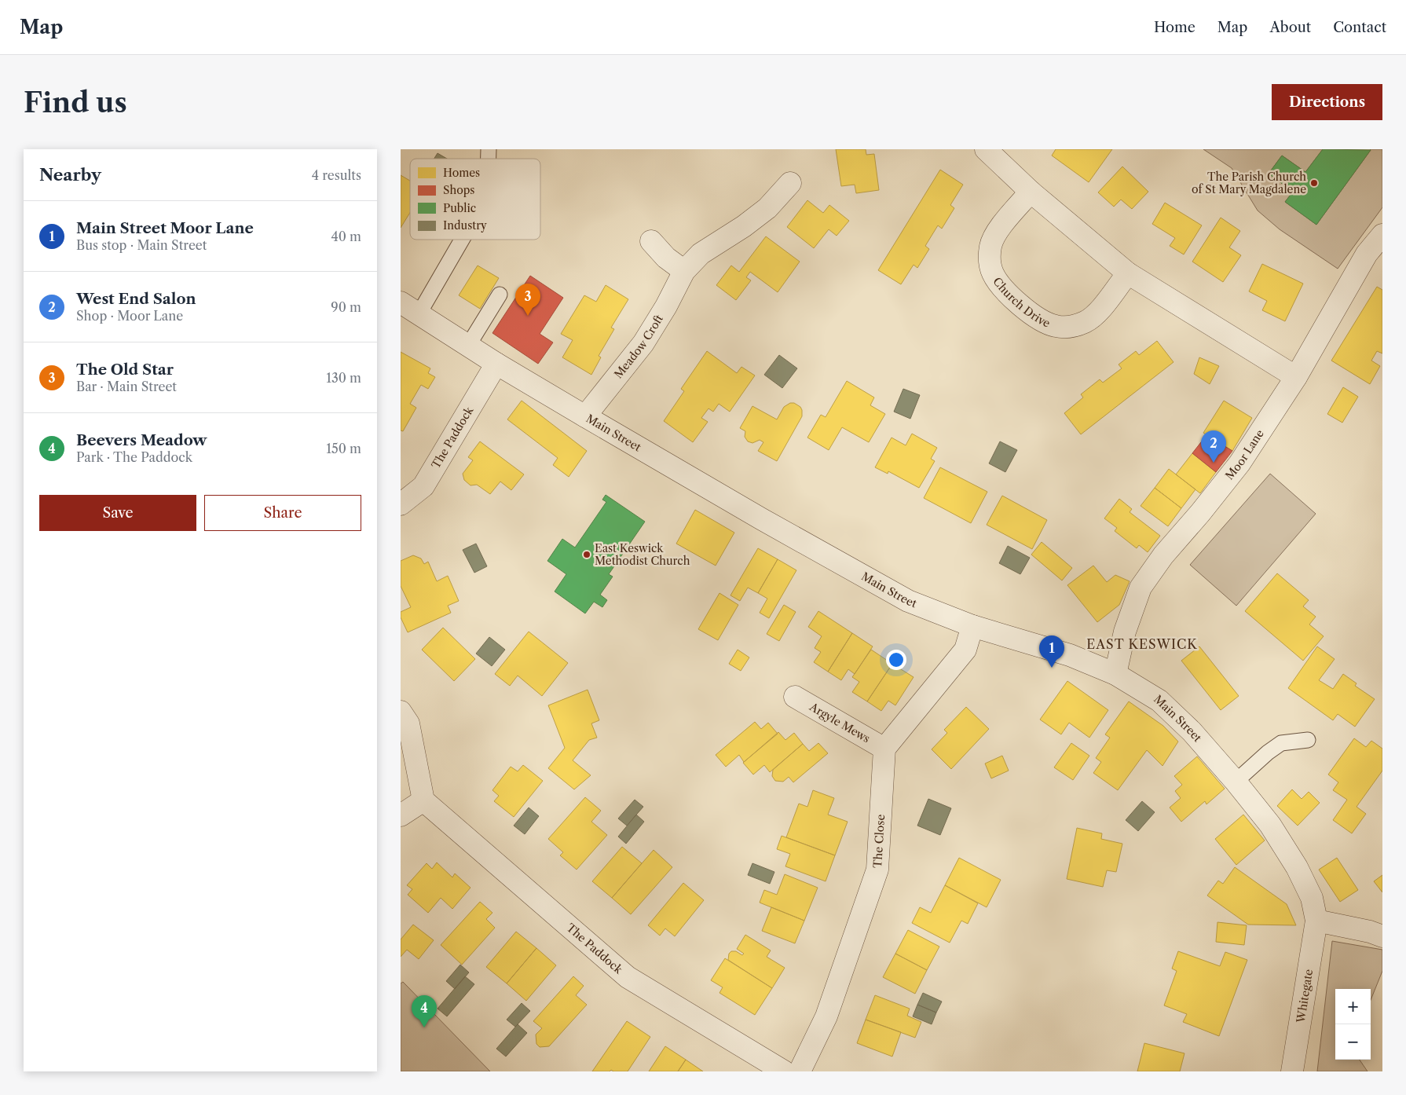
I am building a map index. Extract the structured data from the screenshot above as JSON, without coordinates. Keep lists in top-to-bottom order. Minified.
{"streets":{"street":["Church Drive","Meadow Croft","Main Street","The Paddock","Moor Lane","Argyle Mews","The Close","Whitegate"]},"crossings":[["Meadow Croft","Main Street"],["Main Street","The Paddock"],["Main Street","Moor Lane"],["Main Street","Whitegate"],["Argyle Mews","The Close"]],"districts":["EAST KESWICK"],"places":["The Parish Church of St Mary Magdalene","East Keswick Methodist Church"],"legend":["Homes","Shops","Public","Industry"],"page":{"header":"Map","nav":["Home","Map","About","Contact"],"buttons":["Directions",["Save","Share"]],"title":"Find us","heading":["Nearby","4 results"],"list":[{"mark":"1","name":"Main Street Moor Lane","note":"Bus stop · Main Street","value":"40 m"},{"mark":"2","name":"West End Salon","note":"Shop · Moor Lane","value":"90 m"},{"mark":"3","name":"The Old Star","note":"Bar · Main Street","value":"130 m"},{"mark":"4","name":"Beevers Meadow","note":"Park · The Paddock","value":"150 m"}],"pins":["3","2","1","4"],"map_buttons":["+","−"]}}
